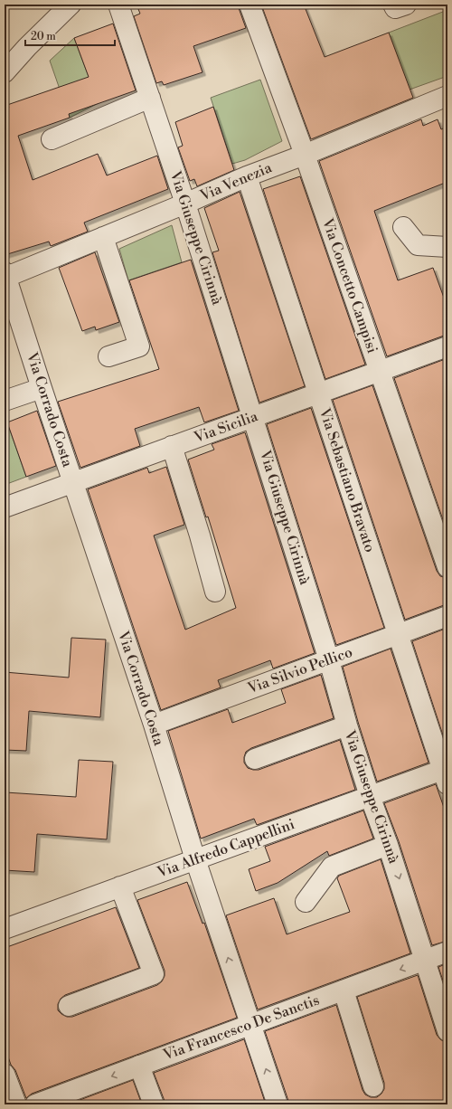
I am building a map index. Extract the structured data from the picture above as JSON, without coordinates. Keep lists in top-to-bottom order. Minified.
{"streets":{"street":["Via Venezia","Via Giuseppe Cirinnà","Via Concetto Campisi","Via Corrado Costa","Via Sicilia","Via Sebastiano Bravato","Via Silvio Pellico","Via Alfredo Cappellini","Via Francesco De Sanctis"]},"crossings":[["Via Venezia","Via Giuseppe Cirinnà"],["Via Venezia","Via Concetto Campisi"],["Via Venezia","Via Corrado Costa"],["Via Venezia","Via Sebastiano Bravato"],["Via Giuseppe Cirinnà","Via Sicilia"],["Via Giuseppe Cirinnà","Via Silvio Pellico"],["Via Giuseppe Cirinnà","Via Alfredo Cappellini"],["Via Giuseppe Cirinnà","Via Francesco De Sanctis"],["Via Concetto Campisi","Via Sicilia"],["Via Corrado Costa","Via Sicilia"],["Via Corrado Costa","Via Silvio Pellico"],["Via Corrado Costa","Via Alfredo Cappellini"],["Via Corrado Costa","Via Francesco De Sanctis"],["Via Sicilia","Via Sebastiano Bravato"],["Via Sebastiano Bravato","Via Silvio Pellico"],["Via Sebastiano Bravato","Via Alfredo Cappellini"]],"scale_bar":"20 m"}
